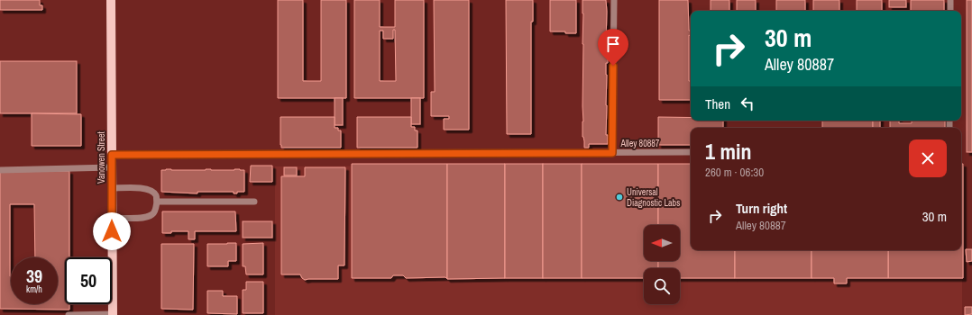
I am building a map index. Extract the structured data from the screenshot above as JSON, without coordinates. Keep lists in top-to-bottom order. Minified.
{"streets":{"main road":["Vanowen Street"],"lane":["Alley 80887"]},"crossings":[["Alley 80887","Vanowen Street"]],"places":["Universal Diagnostic Labs"],"north":"left","page":{"turn":["30 m","Alley 80887"],"then":"Then","heading":["1 min","260 m · 06:30"],"list":[{"name":"Turn right","note":"Alley 80887","value":"30 m"}],"speed":"39 km/h","limit":"50"}}
